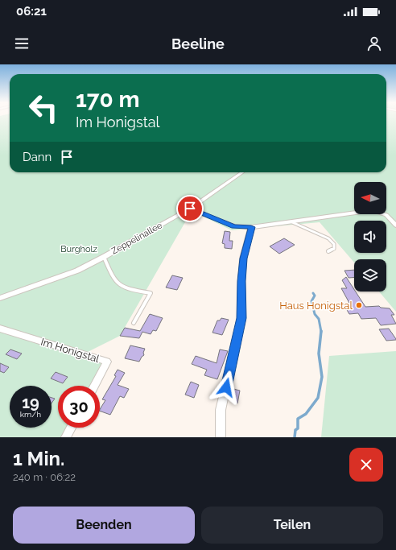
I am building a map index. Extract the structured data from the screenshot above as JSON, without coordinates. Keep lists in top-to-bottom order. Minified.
{"streets":{"street":["Zeppelinallee","Im Honigstal"]},"parks":["Burgholz"],"places":["Haus Honigstal"],"north":"left","page":{"status":"06:21","header":"Beeline","turn":["170 m","Im Honigstal"],"then":"Dann","speed":"19 km/h","limit":"30","heading":["1 Min.","240 m · 06:22"],"buttons":["Beenden","Teilen"]}}
